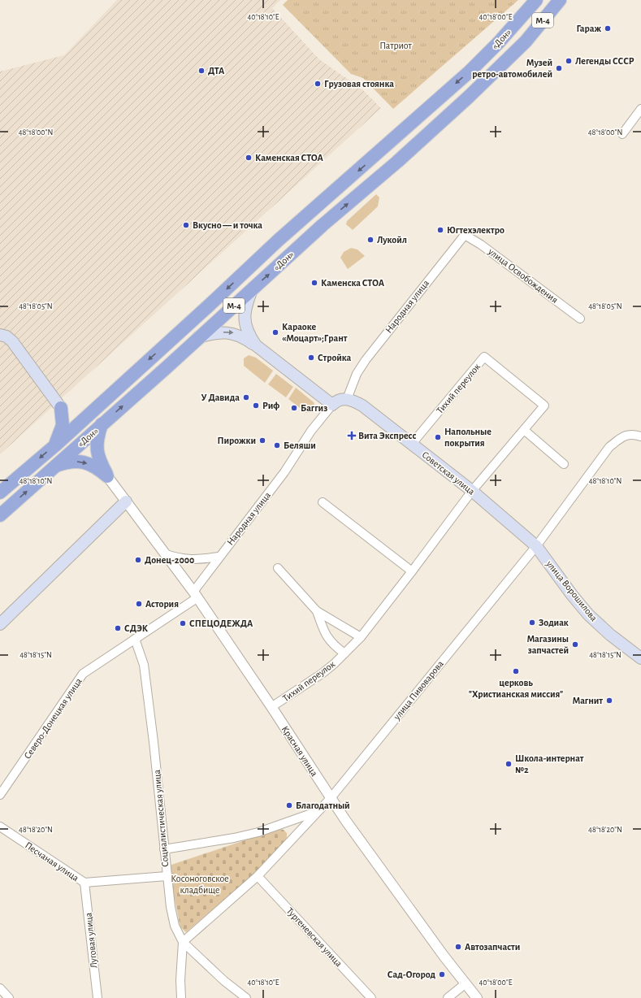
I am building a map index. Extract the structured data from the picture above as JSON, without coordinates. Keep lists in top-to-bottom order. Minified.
{"streets":{"highway":["М-4","«Дон»"],"main road":["Советская улица","улица Ворошилова"],"street":["улица Освобождения","Народная улица","Тихий переулок","улица Пивоварова","Северо-Донецкая улица","Красная улица","Социалистическая улица","Песчаная улица","Тургеневская улица","Луговая улица"]},"crossings":[["«Дон»","Советская улица"],["улица Освобождения","Народная улица"],["Народная улица","Советская улица"],["Народная улица","Северо-Донецкая улица"],["Народная улица","Красная улица"],["Тихий переулок","Советская улица"],["Тихий переулок","Красная улица"],["Советская улица","улица Ворошилова"],["Советская улица","улица Пивоварова"],["улица Ворошилова","улица Пивоварова"],["улица Пивоварова","Красная улица"],["улица Пивоварова","Социалистическая улица"],["улица Пивоварова","Тургеневская улица"],["Северо-Донецкая улица","Красная улица"],["Северо-Донецкая улица","Социалистическая улица"],["Социалистическая улица","Песчаная улица"],["Песчаная улица","Луговая улица"]],"parks":["Патриот","Косоноговское кладбище"],"places":{"other":["Гараж","Легенды СССР","Музей ретро-автомобилей","ДТА","Грузовая стоянка","Каменская СТОА","Вкусно — и точка","Югтехэлектро","Лукойл","Каменска СТОА","Караоке «Моцарт»;Грант","Стройка","У Давида","Риф","Баггиз","Напольные покрытия","Пирожки","Беляши","Донец-2000","Астория","Зодиак","СПЕЦОДЕЖДА","СДЭК","Магазины запчастей","церковь \"Христианская миссия\"","Магнит","Школа-интернат №2","Благодатный","Автозапчасти","Сад-Огород"],"health":["Вита Экспресс"]},"coordinates":["40°18'10\"E","40°18'00\"E","48°18'00\"N","48°18'05\"N","48°18'10\"N","48°18'15\"N","48°18'20\"N"]}
